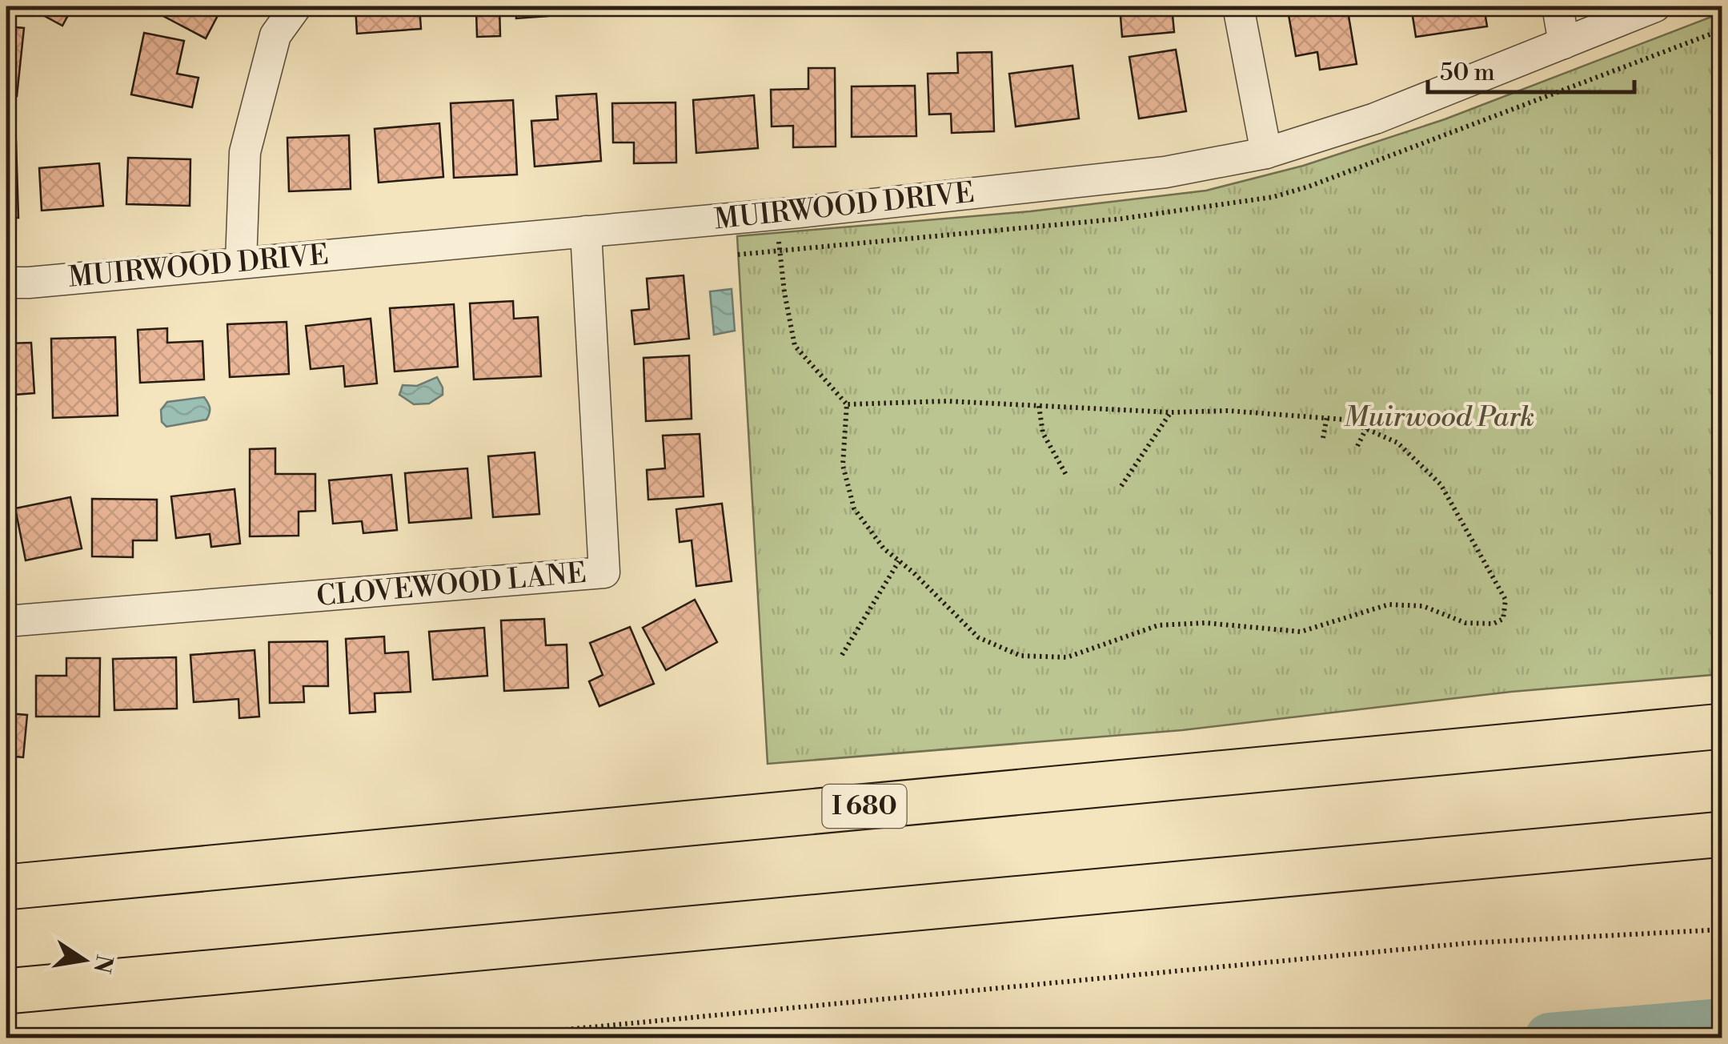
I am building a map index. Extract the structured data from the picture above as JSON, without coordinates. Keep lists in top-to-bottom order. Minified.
{"streets":{"highway":["I 680"],"street":["MUIRWOOD DRIVE","CLOVEWOOD LANE"]},"crossings":[["MUIRWOOD DRIVE","CLOVEWOOD LANE"]],"parks":["Muirwood Park"],"scale_bar":"50 m","north":"right"}
